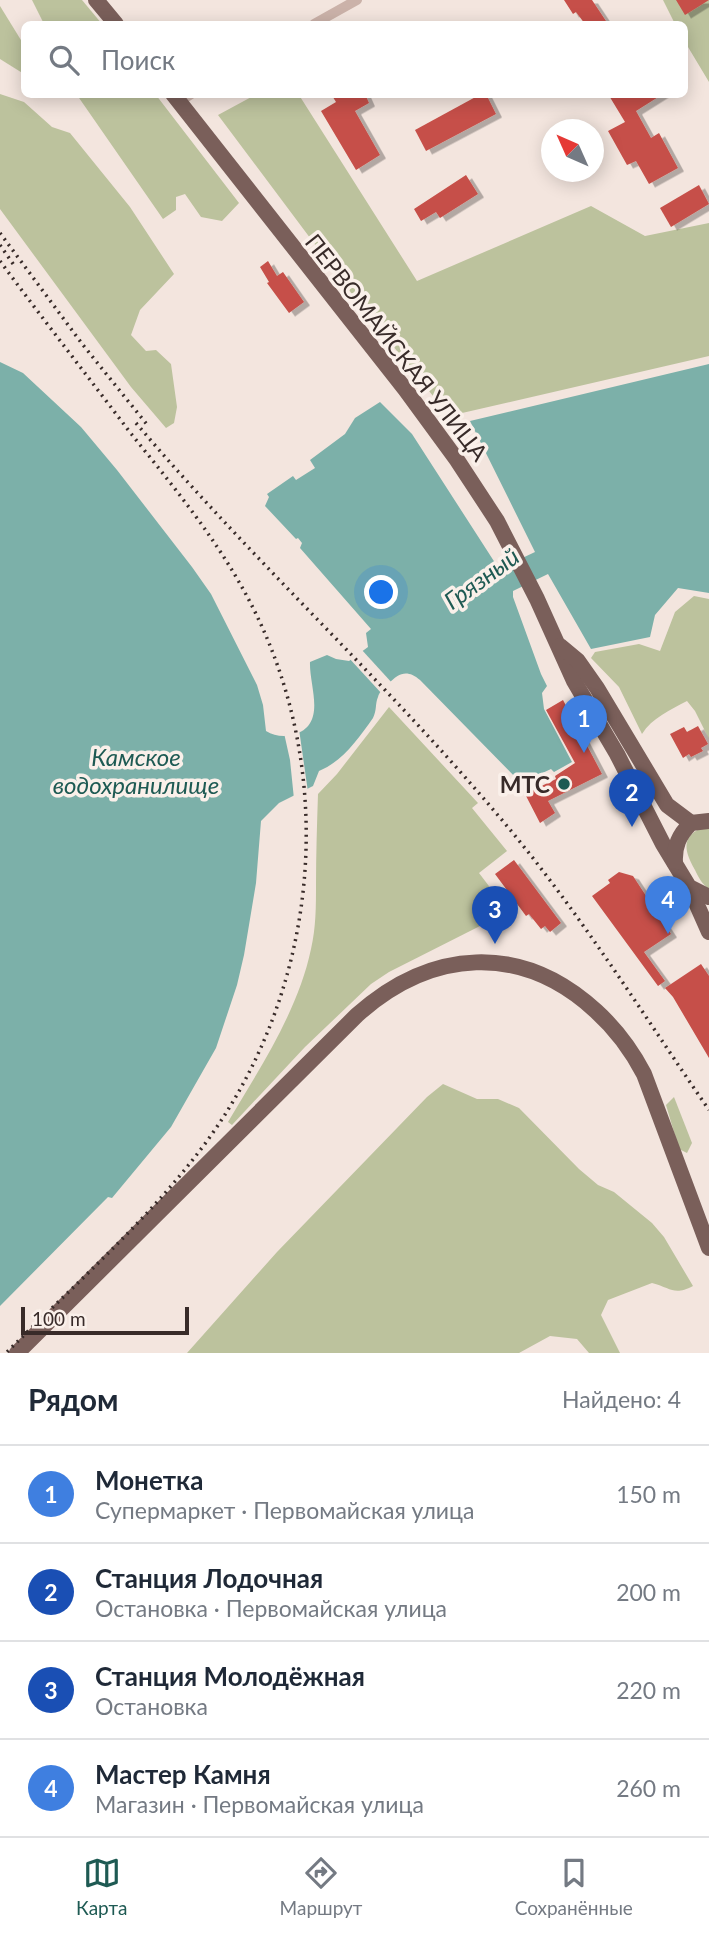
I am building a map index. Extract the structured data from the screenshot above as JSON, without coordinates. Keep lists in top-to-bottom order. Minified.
{"streets":{"main road":["ПЕРВОМАЙСКАЯ УЛИЦА"]},"water":["Грязный","Камское водохранилище"],"places":["МТС"],"scale_bar":"100 m","north":"top left","page":{"search":"Поиск","pins":["1","2","4","3"],"scale":"100 m","heading":["Рядом","Найдено: 4"],"list":[{"mark":"1","name":"Монетка","note":"Супермаркет · Первомайская улица","value":"150 m"},{"mark":"2","name":"Станция Лодочная","note":"Остановка · Первомайская улица","value":"200 m"},{"mark":"3","name":"Станция Молодёжная","note":"Остановка","value":"220 m"},{"mark":"4","name":"Мастер Камня","note":"Магазин · Первомайская улица","value":"260 m"}],"nav":["Карта","Маршрут","Сохранённые"]}}
